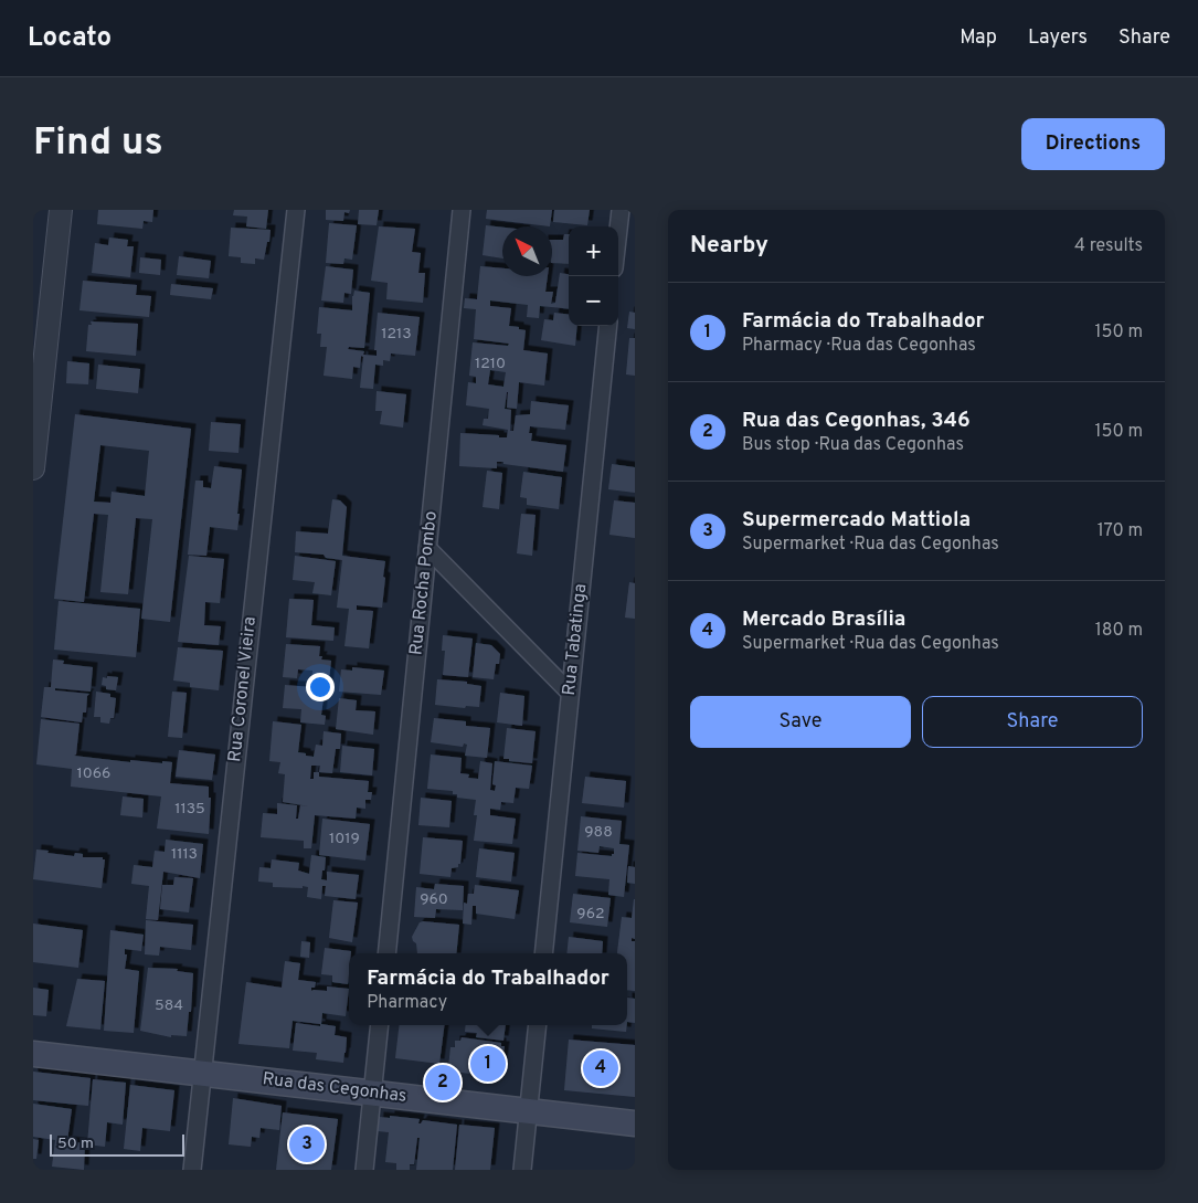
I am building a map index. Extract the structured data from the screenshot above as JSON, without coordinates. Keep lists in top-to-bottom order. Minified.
{"streets":{"main road":["Rua das Cegonhas"],"street":["Rua Rocha Pombo","Rua Tabatinga","Rua Coronel Vieira"]},"crossings":[["Rua Coronel Vieira","Rua das Cegonhas"]],"house_numbers":["1213","1210","1066","1135","988","1019","1113","960","962","584"],"scale_bar":"50 m","north":"top left","page":{"header":"Locato","nav":["Map","Layers","Share"],"buttons":["Directions",["Save","Share"]],"title":"Find us","heading":["Nearby","4 results"],"map_buttons":["+","−"],"list":[{"mark":"1","name":"Farmácia do Trabalhador","note":"Pharmacy · Rua das Cegonhas","value":"150 m"},{"mark":"2","name":"Rua das Cegonhas, 346","note":"Bus stop · Rua das Cegonhas","value":"150 m"},{"mark":"3","name":"Supermercado Mattiola","note":"Supermarket · Rua das Cegonhas","value":"170 m"},{"mark":"4","name":"Mercado Brasília","note":"Supermarket · Rua das Cegonhas","value":"180 m"}],"popup":["Farmácia do Trabalhador","Pharmacy"],"pins":["1","4","2","3"],"scale":"50 m"}}
